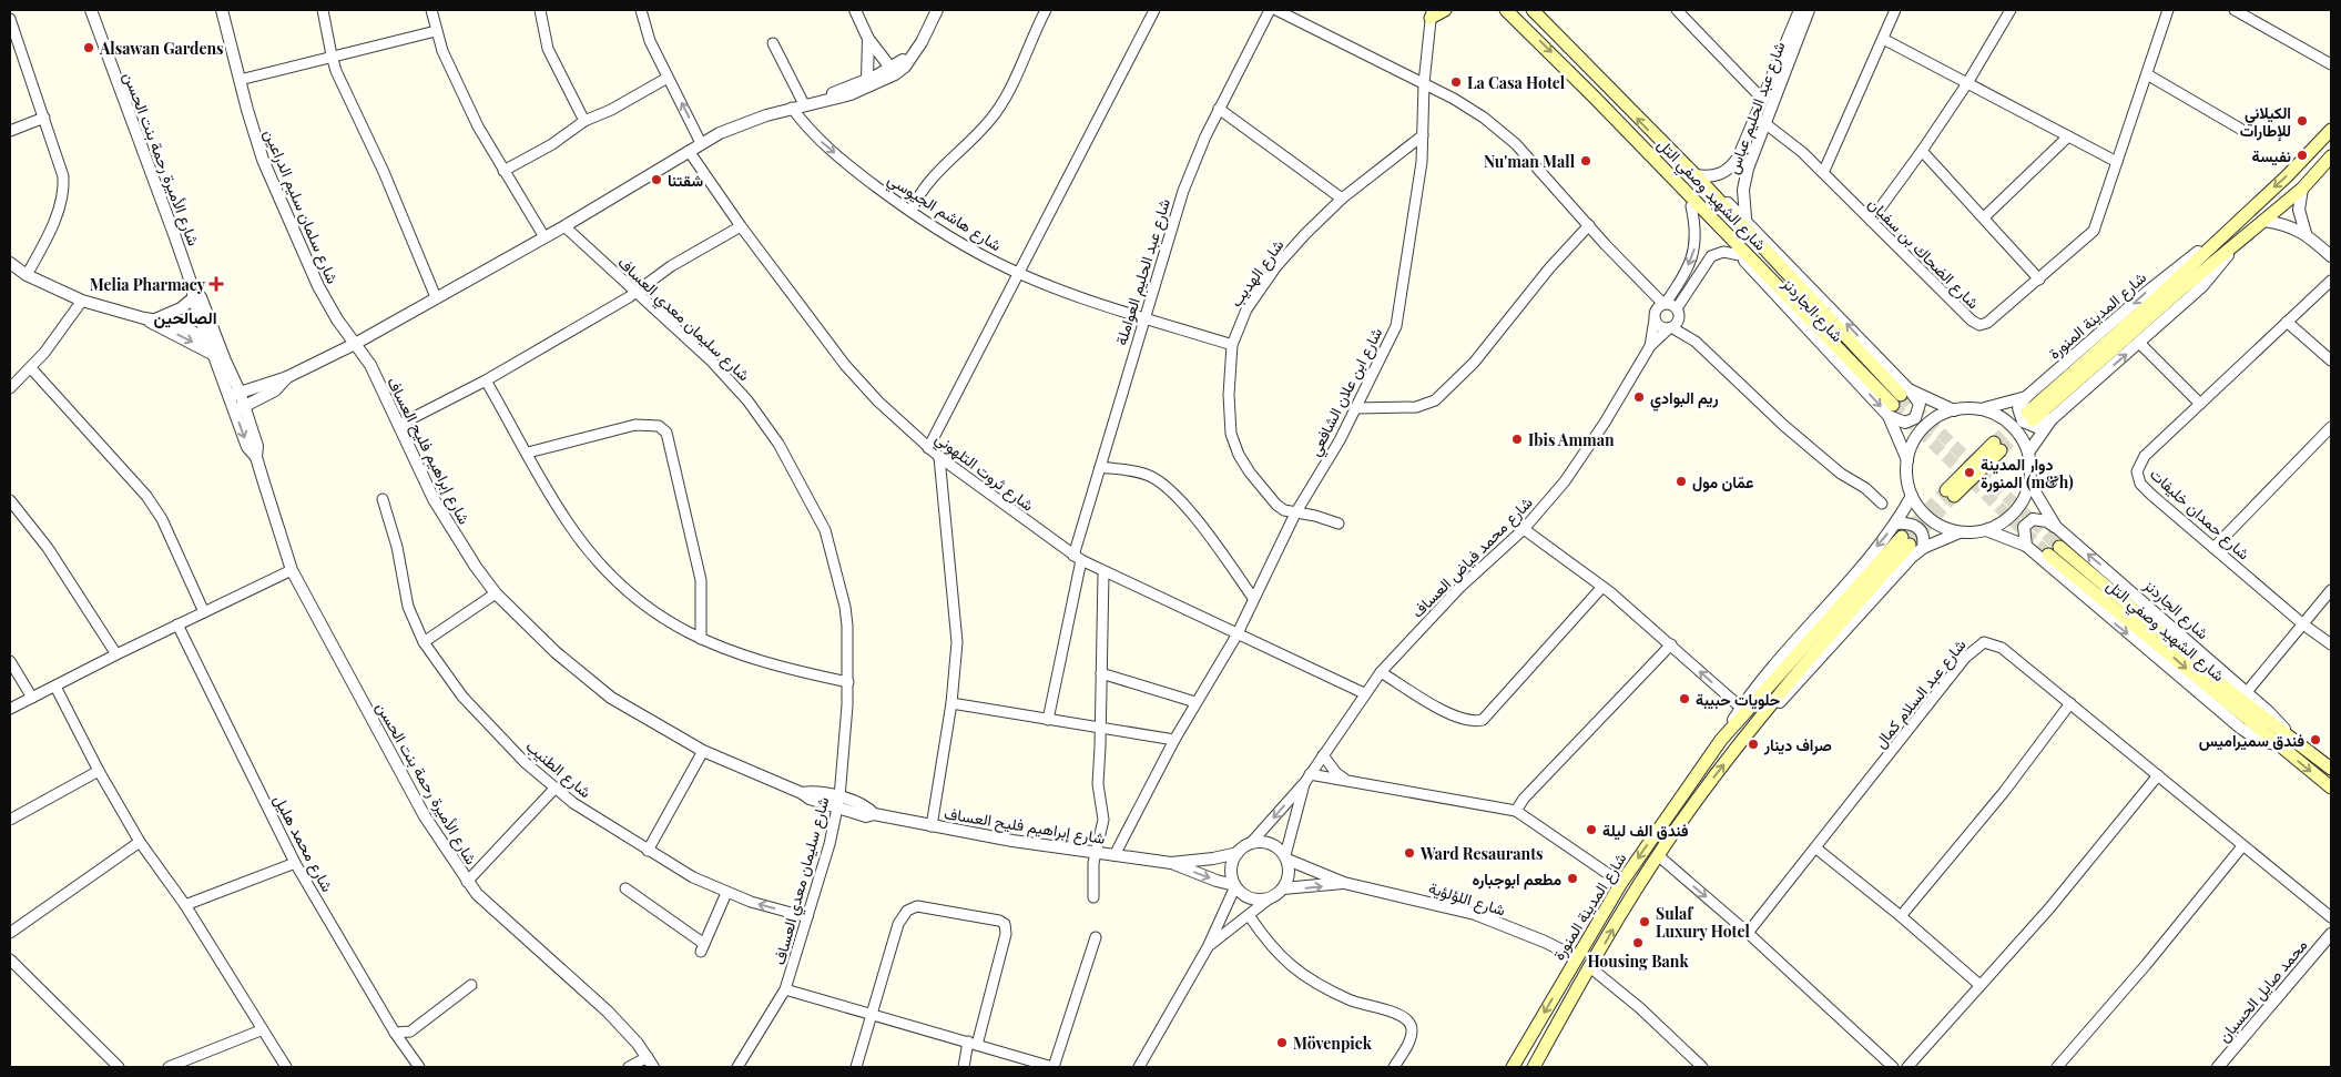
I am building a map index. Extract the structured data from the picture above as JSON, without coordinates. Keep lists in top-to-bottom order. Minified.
{"streets":{"main road":["شارع الشهيد وصفي التل","شارع المدينة المنورة"],"street":["شارع عبد الحليم عباس","شارع الأميرة رحمة بنت الحسن","شارع سلمان سليم الدراعين","شارع هاشم الجيوسي","شارع الضحاك بن سفيان","شارع عبد الحليم العواملة","شارع الهديب","شارع الجاردنز","شارع سليمان معدي العساف","شارع ابن علان الشافعي","شارع إبراهيم فليح العساف","شارع ثروت التلهوني","شارع حمدان خليفات","شارع محمد فياض العساف","شارع عبد السلام كمال","شارع الطنيب","شارع محمد هليل","شارع اللؤلؤية","محمد صايل الحسبان"]},"crossings":[["شارع عبد الحليم عباس","شارع الشهيد وصفي التل"],["شارع عبد الحليم عباس","شارع الضحاك بن سفيان"],["شارع عبد الحليم عباس","شارع الجاردنز"],["شارع الشهيد وصفي التل","شارع الجاردنز"],["شارع سلمان سليم الدراعين","شارع إبراهيم فليح العساف"],["شارع هاشم الجيوسي","شارع عبد الحليم العواملة"],["شارع هاشم الجيوسي","شارع الهديب"],["شارع عبد الحليم العواملة","شارع ثروت التلهوني"],["شارع الهديب","شارع ابن علان الشافعي"],["شارع الجاردنز","شارع المدينة المنورة"],["شارع الجاردنز","شارع محمد فياض العساف"],["شارع المدينة المنورة","شارع اللؤلؤية"],["شارع سليمان معدي العساف","شارع إبراهيم فليح العساف"],["شارع سليمان معدي العساف","شارع الطنيب"],["شارع ابن علان الشافعي","شارع إبراهيم فليح العساف"],["شارع ابن علان الشافعي","شارع ثروت التلهوني"],["شارع إبراهيم فليح العساف","شارع محمد فياض العساف"],["شارع إبراهيم فليح العساف","شارع اللؤلؤية"],["شارع ثروت التلهوني","شارع محمد فياض العساف"],["شارع محمد فياض العساف","شارع اللؤلؤية"]],"districts":["الصالحين"],"places":{"other":["Alsawan Gardens","La Casa Hotel","الكيلاني للإطارات","نفيسة","Nu'man Mall","شقتنا","ريم البوادي","Ibis Amman","دوار المدينة المنورة (m&h)","عمّان مول","حلويات حبيبة","فندق سميراميس","صراف دينار","فندق الف ليلة","Ward Resaurants","مطعم ابوجباره","Sulaf Luxury Hotel","Housing Bank","Mövenpick"],"health":["Melia Pharmacy"]}}
